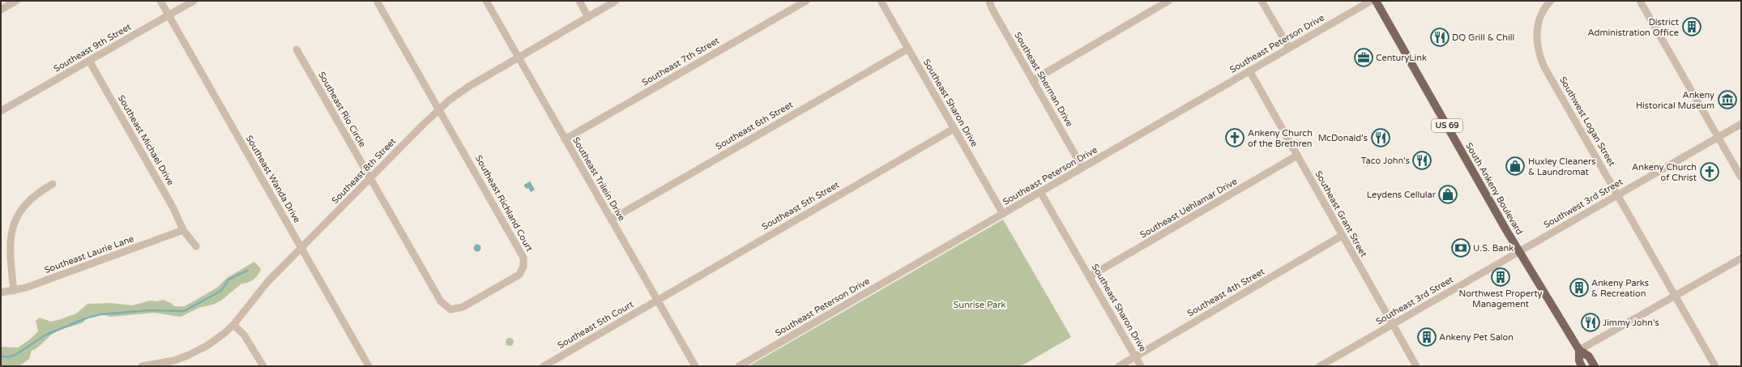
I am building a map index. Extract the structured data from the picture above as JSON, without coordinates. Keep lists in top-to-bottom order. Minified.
{"streets":{"main road":["US 69","South Ankeny Boulevard"],"street":["Southeast Peterson Drive","Southeast 9th Street","Southeast 7th Street","Southeast Sherman Drive","Southeast Sharon Drive","Southeast Rio Circle","Southwest Logan Street","Southeast 6th Street","Southeast Michael Drive","Southeast 8th Street","Southeast Wanda Drive","Southeast Trilein Drive","Southeast Richland Court","Southwest 3rd Street","Southeast 5th Street","Southeast Uehlamar Drive","Southeast Grant Street","Southeast Laurie Lane","Southeast 4th Street","Southeast 3rd Street","Southeast 5th Court"]},"crossings":[["Southeast Peterson Drive","Southeast Sherman Drive"],["Southeast Peterson Drive","Southeast Sharon Drive"],["Southeast Peterson Drive","Southeast Grant Street"],["Southeast 9th Street","Southeast Michael Drive"],["Southeast 9th Street","Southeast Wanda Drive"],["Southeast 7th Street","Southeast Trilein Drive"],["Southeast Sharon Drive","Southeast 6th Street"],["Southeast Sharon Drive","Southeast 5th Street"],["Southeast Sharon Drive","Southeast Uehlamar Drive"],["Southeast Sharon Drive","Southeast 4th Street"],["Southeast Rio Circle","Southeast 8th Street"],["Southeast Rio Circle","Southeast Richland Court"],["Southwest Logan Street","Southwest 3rd Street"],["Southeast 6th Street","Southeast Trilein Drive"],["Southeast Michael Drive","Southeast Laurie Lane"],["Southeast 8th Street","Southeast Wanda Drive"],["Southeast 8th Street","Southeast Trilein Drive"],["Southeast 8th Street","Southeast Richland Court"],["Southeast Trilein Drive","Southeast 5th Street"],["Southeast Trilein Drive","Southeast 5th Court"],["South Ankeny Boulevard","Southwest 3rd Street"],["South Ankeny Boulevard","Southeast 3rd Street"],["Southwest 3rd Street","Southeast 3rd Street"],["Southeast 5th Street","Southeast 5th Court"],["Southeast Uehlamar Drive","Southeast Grant Street"],["Southeast Grant Street","Southeast 4th Street"],["Southeast Grant Street","Southeast 3rd Street"]],"parks":["Sunrise Park"],"places":{"building":["District Administration Office","Northwest Property Management","Ankeny Parks & Recreation","Ankeny Pet Salon"],"restaurant":["DQ Grill & Chill","McDonald's","Taco John's","Jimmy John's"],"office":["CenturyLink"],"museum":["Ankeny Historical Museum"],"church":["Ankeny Church of the Brethren","Ankeny Church of Christ"],"shop":["Huxley Cleaners & Laundromat","Leydens Cellular"],"bank":["U.S. Bank"]}}
